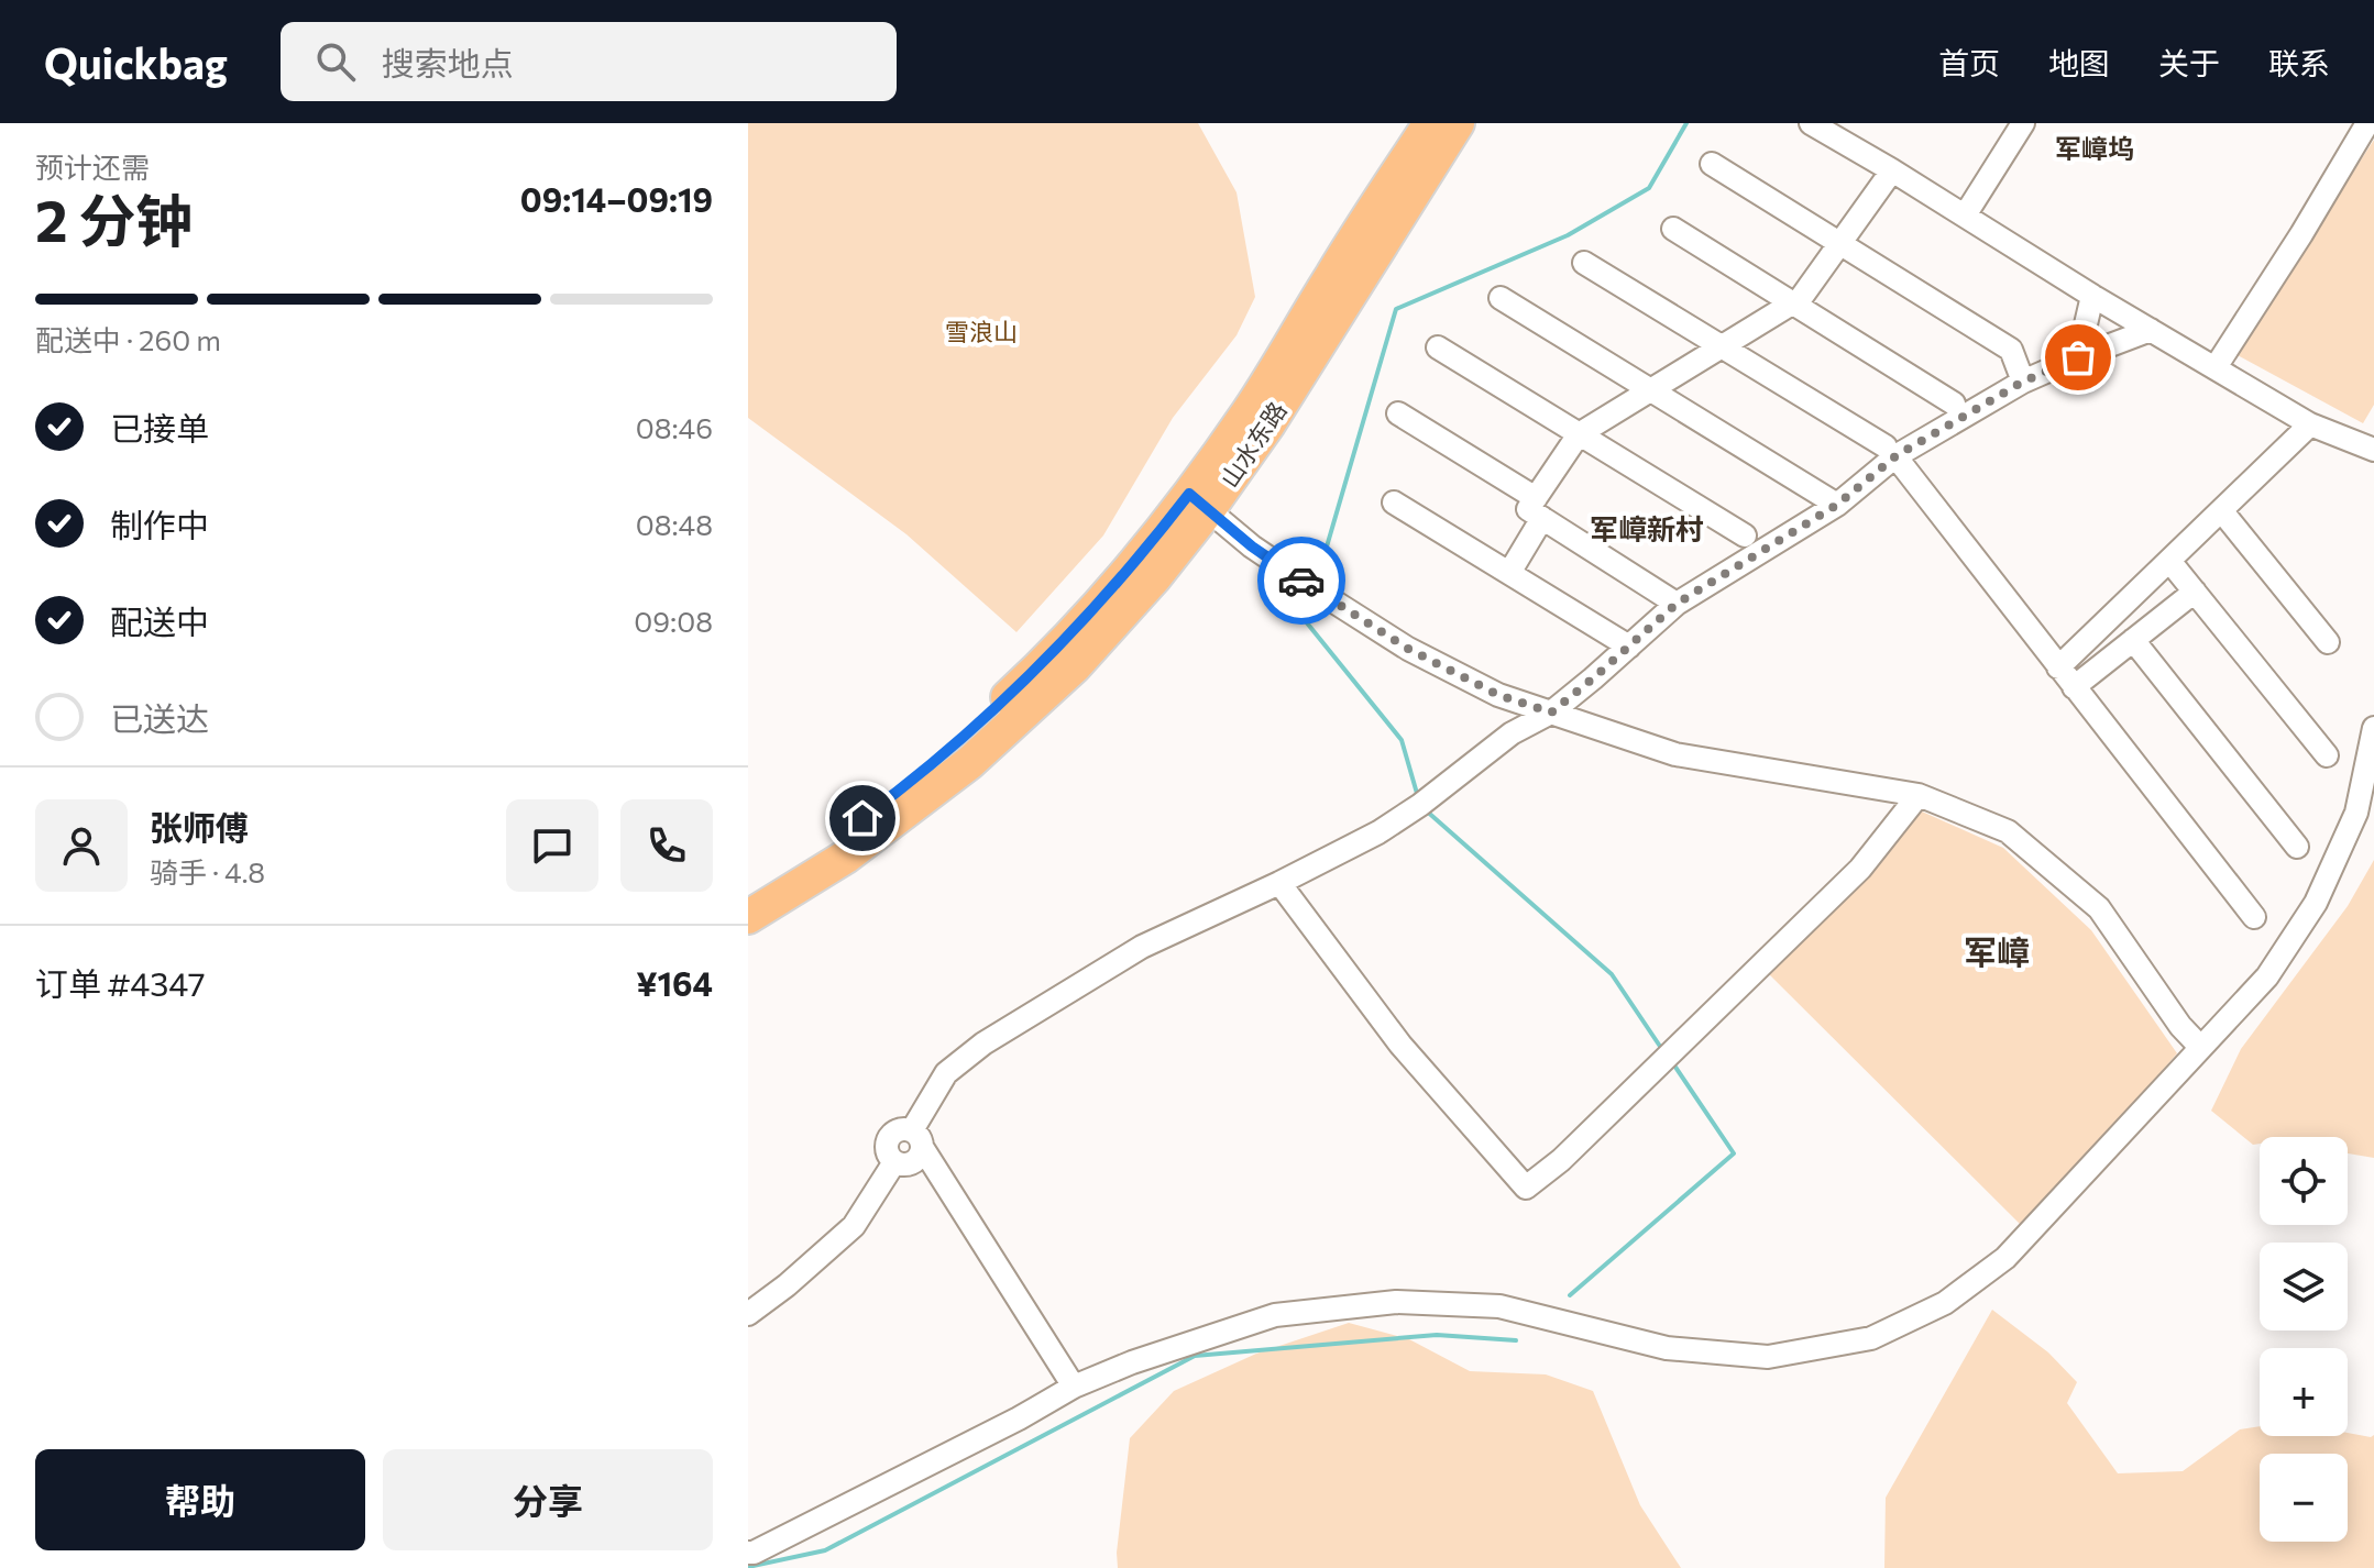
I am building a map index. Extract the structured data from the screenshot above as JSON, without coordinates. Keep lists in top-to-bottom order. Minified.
{"streets":{"highway":["山水东路"]},"districts":["军嶂坞","军嶂新村","军嶂"],"parks":["雪浪山"],"page":{"header":"Quickbag","search":"搜索地点","nav":["首页","地图","关于","联系"],"heading":["2 分钟","预计还需","09:14–09:19"],"panel":["张师傅","骑手 · 4.8","订单 #4347","¥164"],"bar":"配送中 · 260 m","list":[["已接单","08:46"],["制作中","08:48"],["配送中","09:08"],"已送达"],"map_buttons":["+","−"],"buttons":["帮助","分享"]}}
